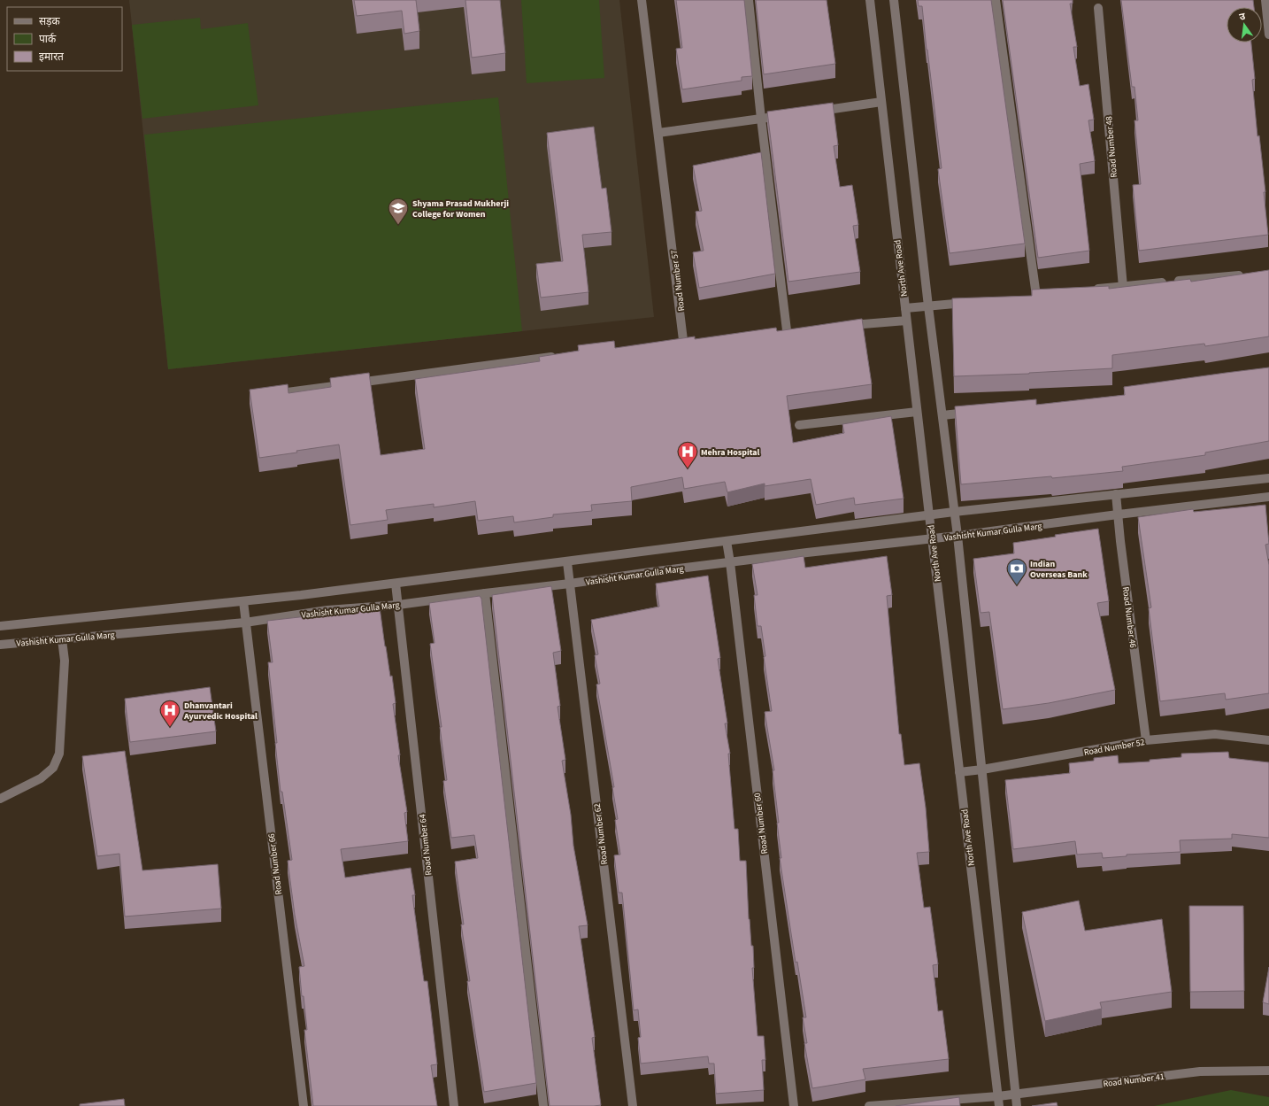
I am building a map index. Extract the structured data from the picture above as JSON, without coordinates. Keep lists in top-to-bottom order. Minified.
{"streets":{"street":["Road Number 48","North Ave Road","Road Number 57","Vashisht Kumar Gulla Marg","Road Number 46","Road Number 52","Road Number 60","Road Number 62","Road Number 64","Road Number 66","Road Number 41"]},"crossings":[["North Ave Road","Vashisht Kumar Gulla Marg"],["North Ave Road","Road Number 52"],["North Ave Road","Road Number 41"],["Vashisht Kumar Gulla Marg","Road Number 46"],["Vashisht Kumar Gulla Marg","Road Number 60"],["Vashisht Kumar Gulla Marg","Road Number 62"],["Vashisht Kumar Gulla Marg","Road Number 64"],["Vashisht Kumar Gulla Marg","Road Number 66"],["Road Number 46","Road Number 52"]],"places":{"school or university":["Shyama Prasad Mukherji College for Women"],"hospital":["Mehra Hospital","Dhanvantari Ayurvedic Hospital"],"bank":["Indian Overseas Bank"]},"legend":["सड़क","पार्क","इमारत"],"north":"top"}
